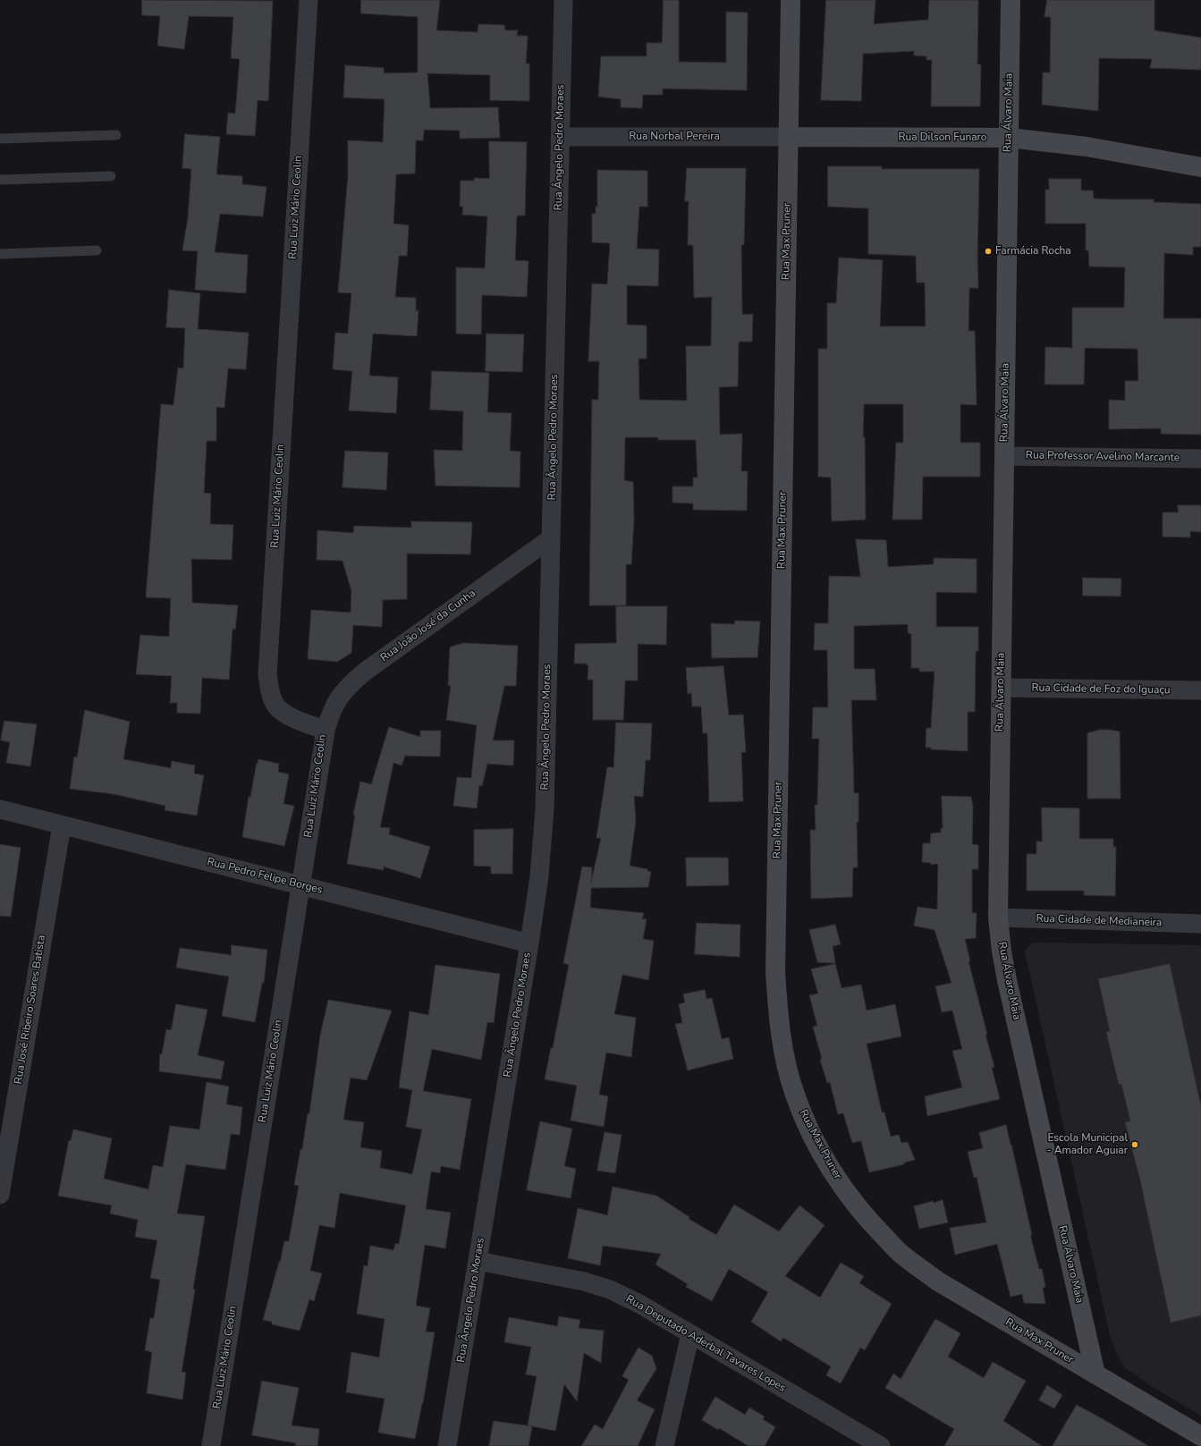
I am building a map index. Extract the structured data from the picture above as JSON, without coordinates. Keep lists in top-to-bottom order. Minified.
{"streets":{"street":["Rua Álvaro Maia","Rua Norbal Pereira","Rua Dilson Funaro","Rua Ângelo Pedro Moraes","Rua Luiz Mário Ceolin","Rua Max Pruner","Rua Professor Avelino Marcante","Rua João José da Cunha","Rua Cidade de Foz do Iguaçu","Rua Pedro Felipe Borges","Rua Cidade de Medianeira","Rua José Ribeiro Soares Batista","Rua Deputado Aderbal Tavares Lopes"]},"crossings":[["Rua Álvaro Maia","Rua Dilson Funaro"],["Rua Álvaro Maia","Rua Max Pruner"],["Rua Álvaro Maia","Rua Professor Avelino Marcante"],["Rua Álvaro Maia","Rua Cidade de Foz do Iguaçu"],["Rua Álvaro Maia","Rua Cidade de Medianeira"],["Rua Norbal Pereira","Rua Dilson Funaro"],["Rua Norbal Pereira","Rua Ângelo Pedro Moraes"],["Rua Norbal Pereira","Rua Max Pruner"],["Rua Dilson Funaro","Rua Max Pruner"],["Rua Ângelo Pedro Moraes","Rua João José da Cunha"],["Rua Ângelo Pedro Moraes","Rua Pedro Felipe Borges"],["Rua Ângelo Pedro Moraes","Rua Deputado Aderbal Tavares Lopes"],["Rua Luiz Mário Ceolin","Rua João José da Cunha"],["Rua Luiz Mário Ceolin","Rua Pedro Felipe Borges"],["Rua Pedro Felipe Borges","Rua José Ribeiro Soares Batista"]],"places":["Farmácia Rocha","Escola Municipal - Amador Aguiar"]}
